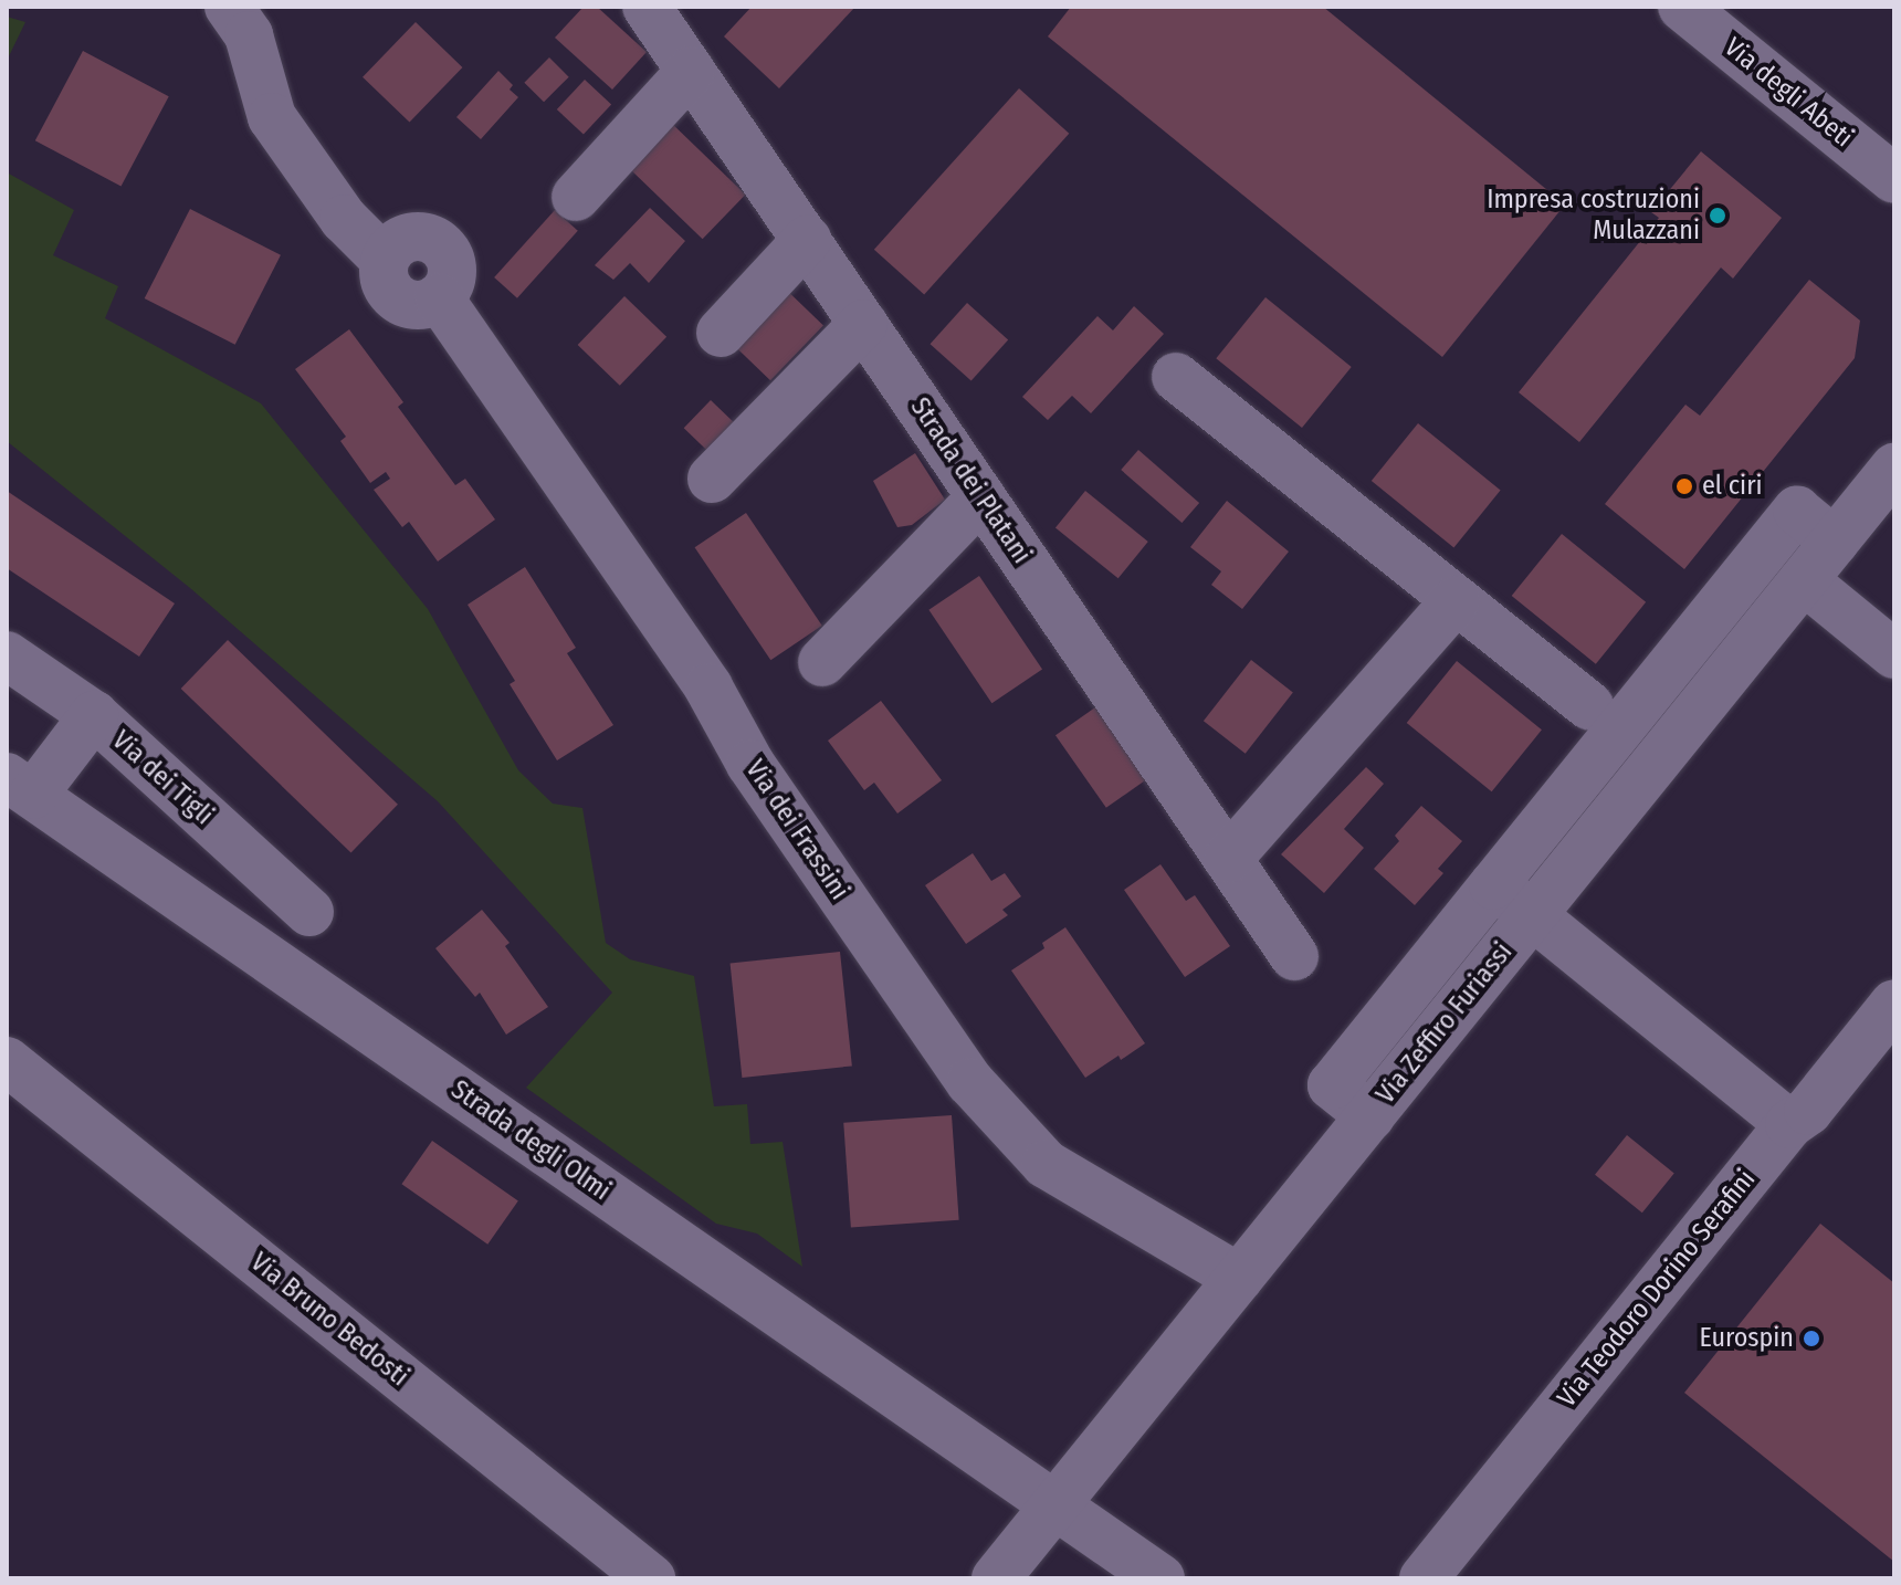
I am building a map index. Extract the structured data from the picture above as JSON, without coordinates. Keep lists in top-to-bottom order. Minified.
{"streets":{"street":["Via degli Abeti","Strada dei Platani","Via dei Tigli","Via dei Frassini","Via Zeffiro Furiassi","Strada degli Olmi","Via Teodoro Dorino Serafini","Via Bruno Bedosti"]},"crossings":[["Via dei Frassini","Via Zeffiro Furiassi"],["Via Zeffiro Furiassi","Strada degli Olmi"]],"places":["Impresa costruzioni Mulazzani","el ciri","Eurospin"]}
